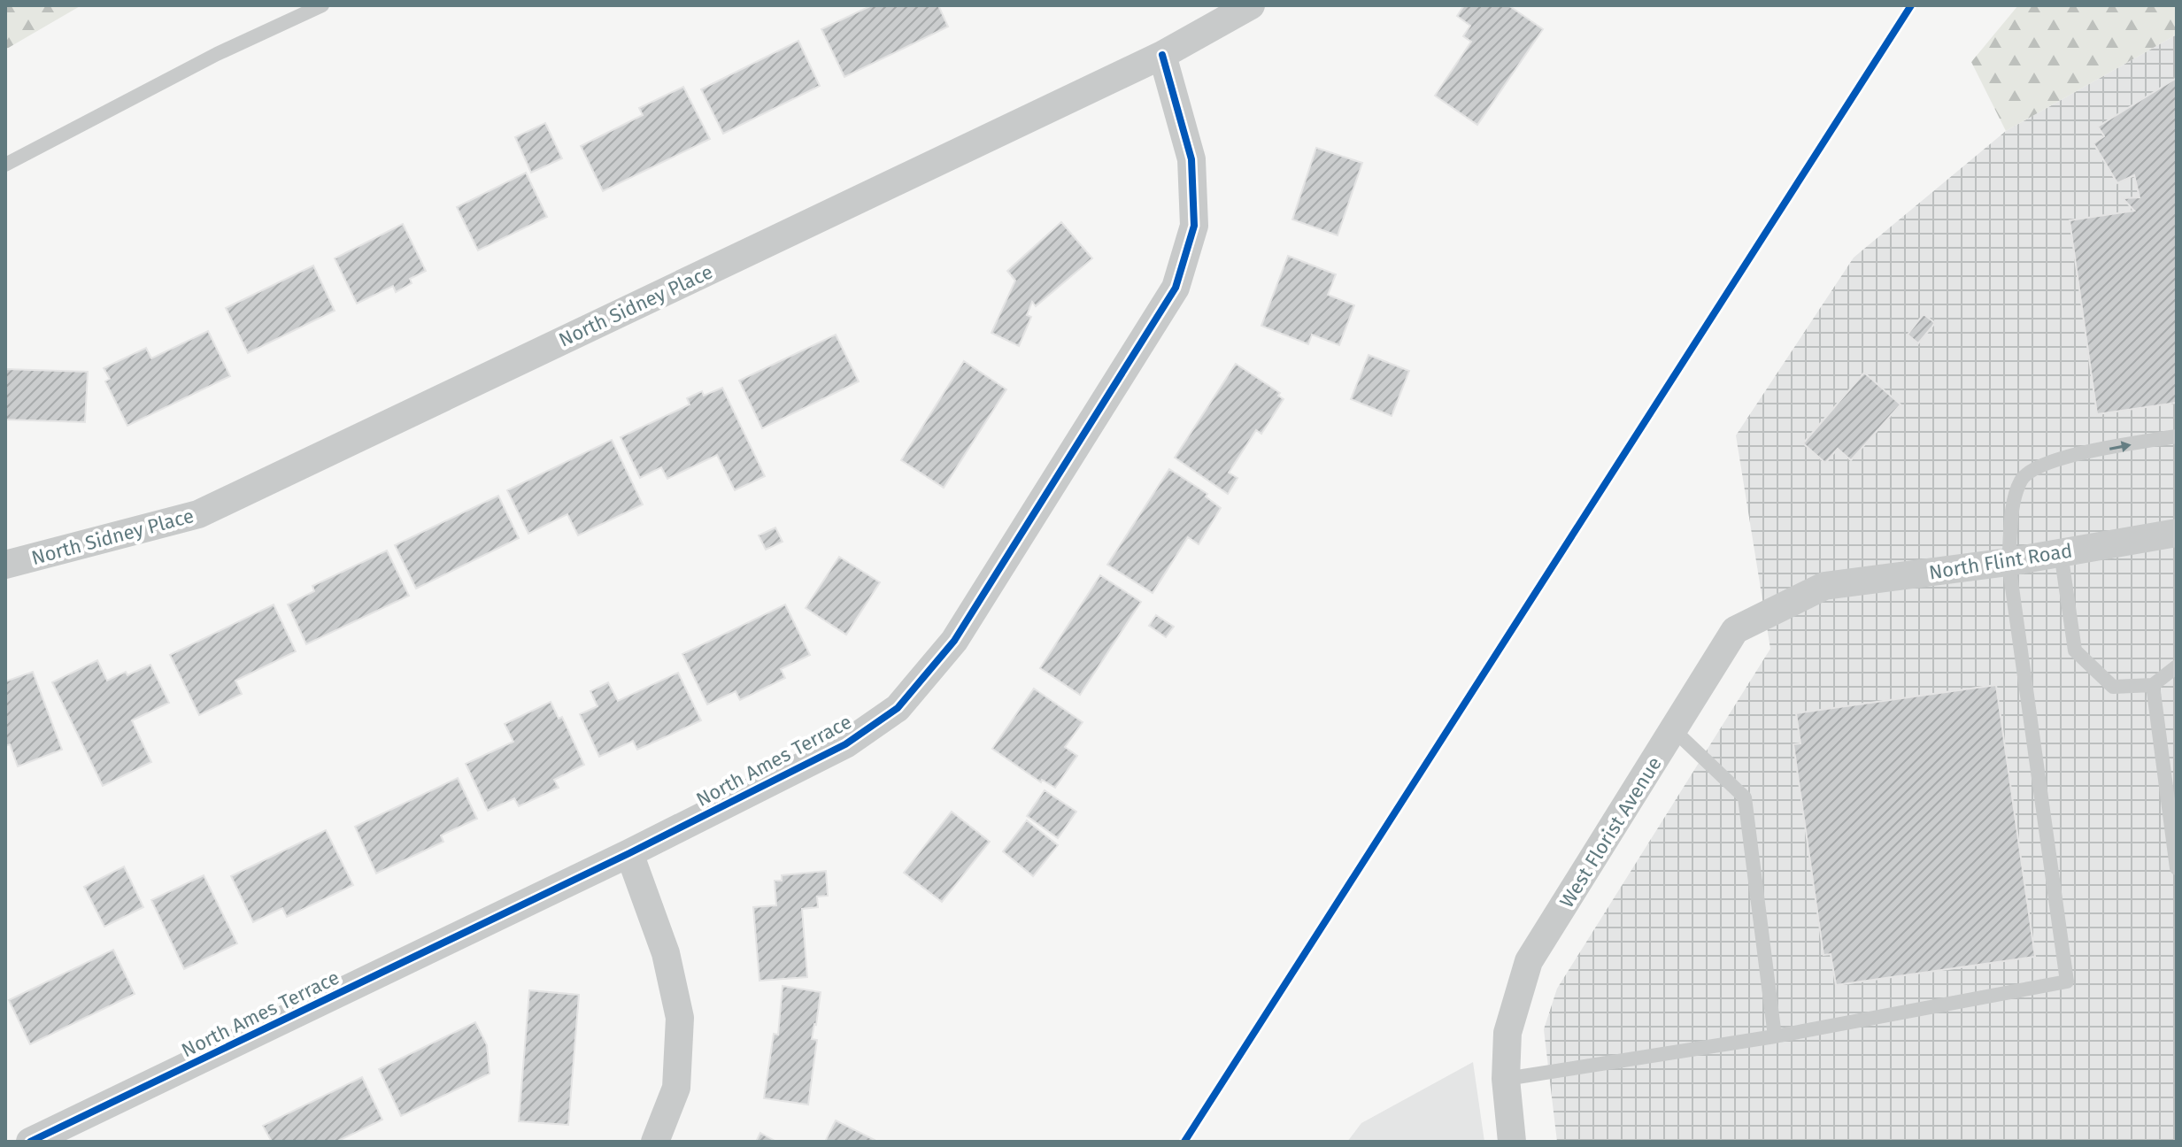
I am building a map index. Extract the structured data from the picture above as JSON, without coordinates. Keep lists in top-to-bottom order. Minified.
{"streets":{"street":["North Sidney Place","North Flint Road","North Ames Terrace","West Florist Avenue"]},"crossings":[["North Sidney Place","North Ames Terrace"],["North Flint Road","West Florist Avenue"]]}
